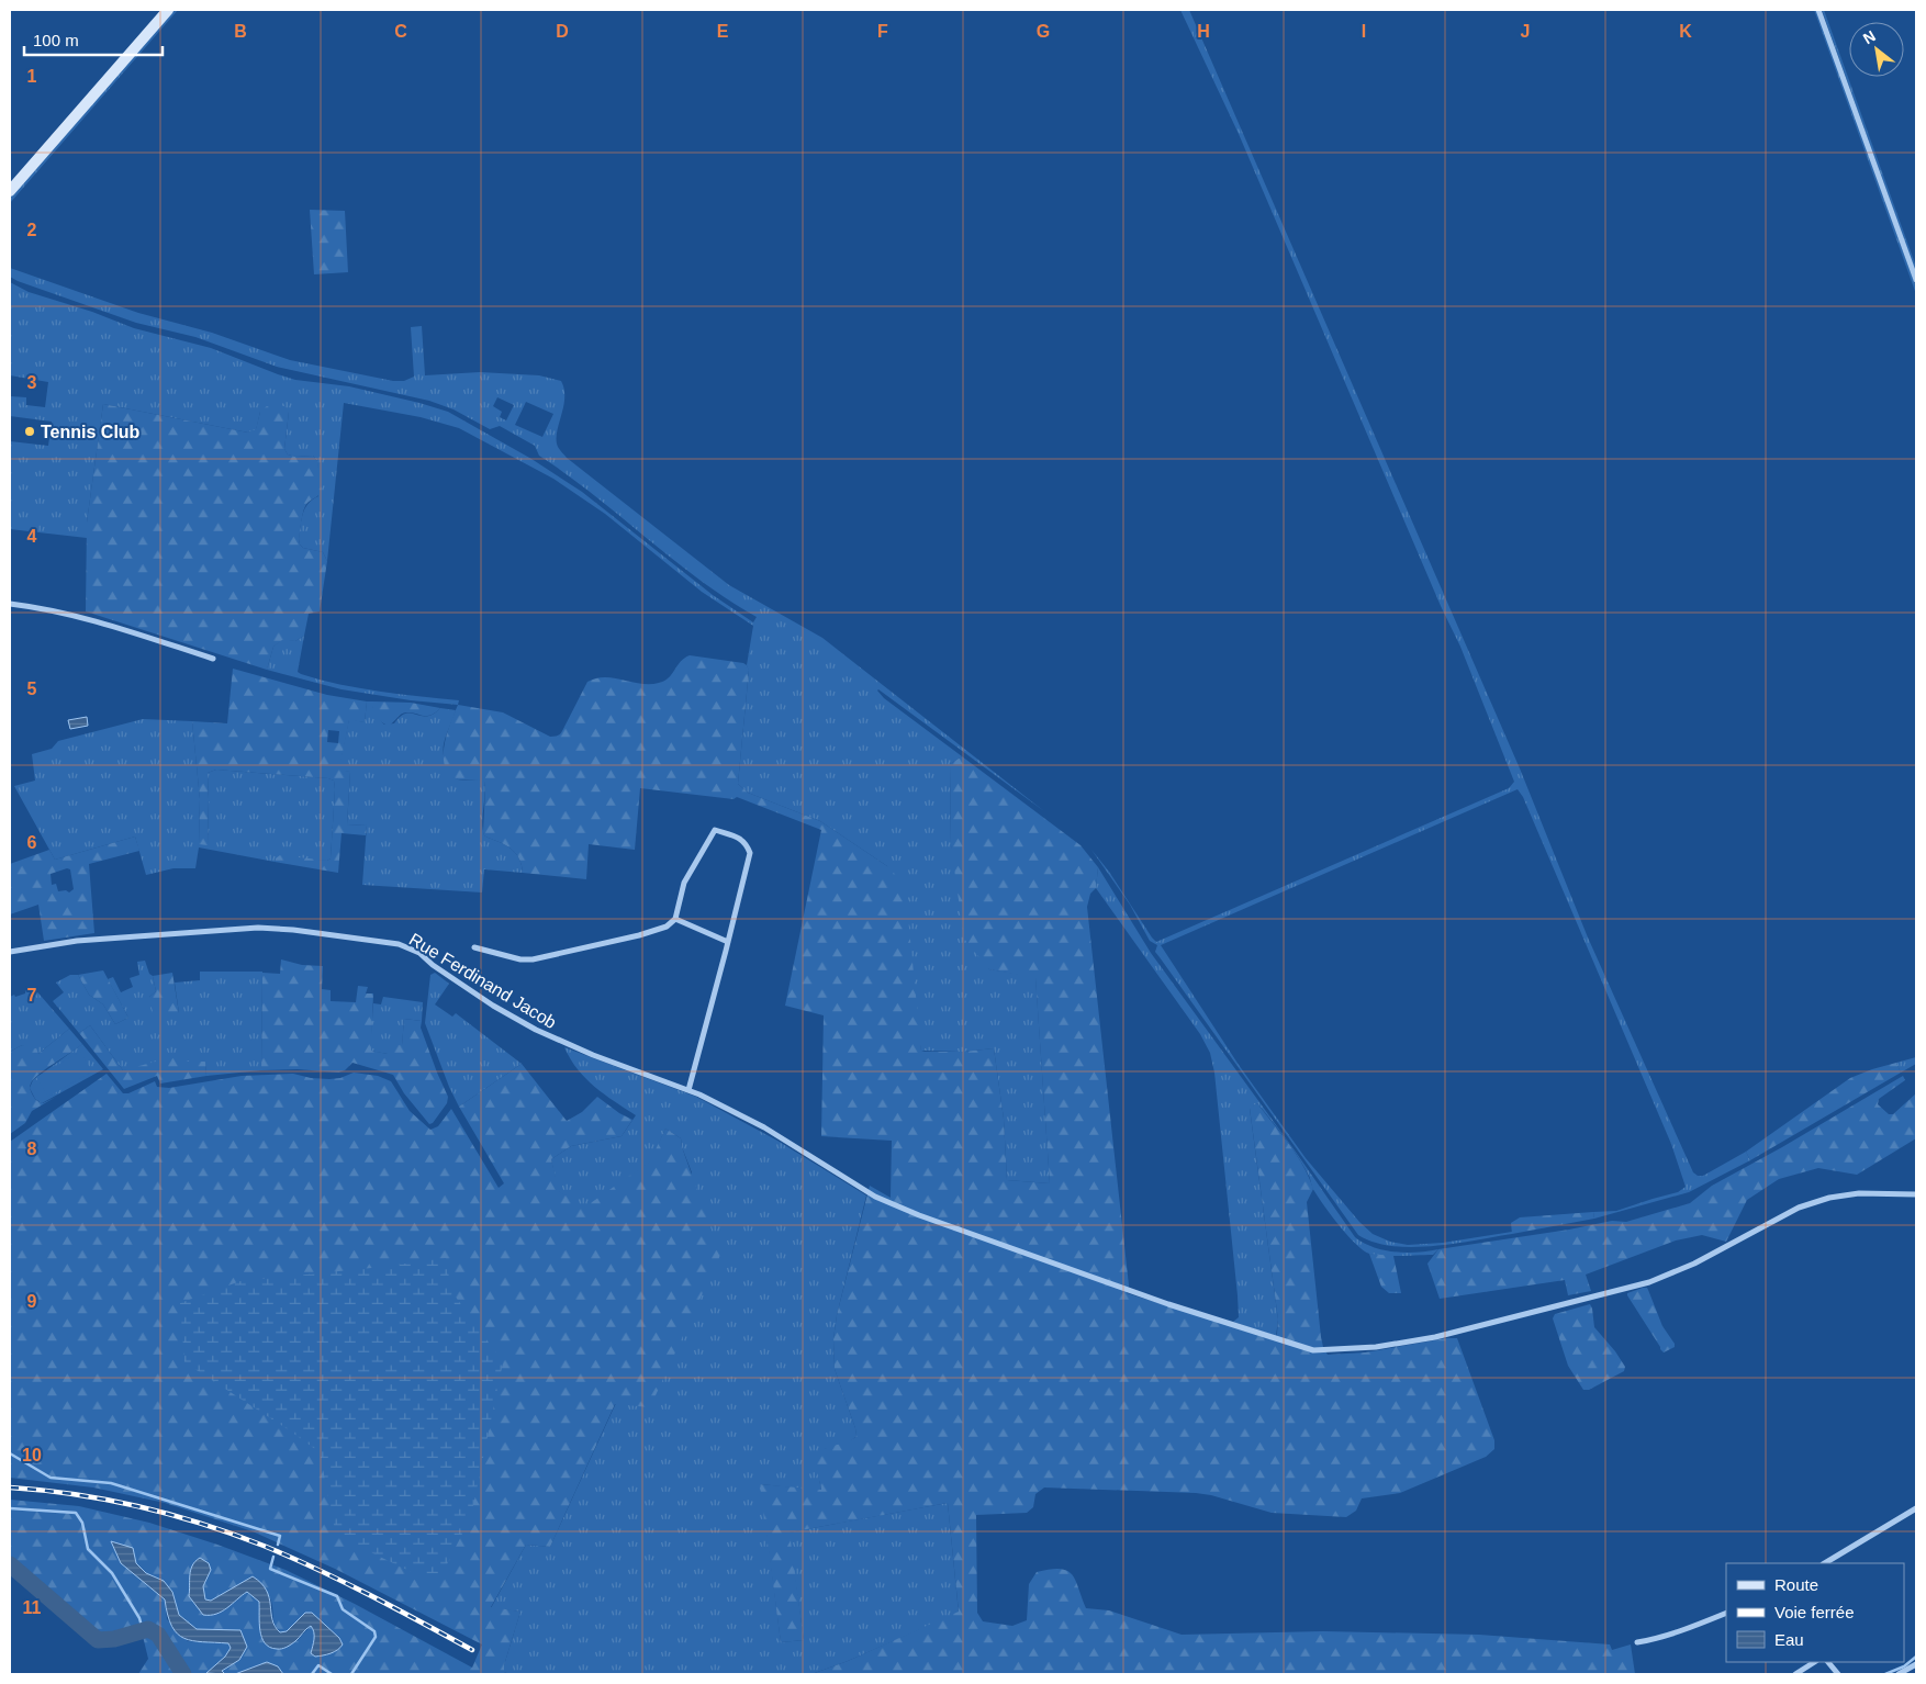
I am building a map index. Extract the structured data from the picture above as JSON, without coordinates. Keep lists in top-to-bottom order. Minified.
{"streets":{"street":["Rue Ferdinand Jacob"]},"places":["Tennis Club"],"legend":["Route","Voie ferrée","Eau"],"scale_bar":"100 m","north":"top left","grid":{"columns":["B","C","D","E","F","G","H","I","J","K"],"rows":["1","2","3","4","5","6","7","8","9","10","11"]}}
